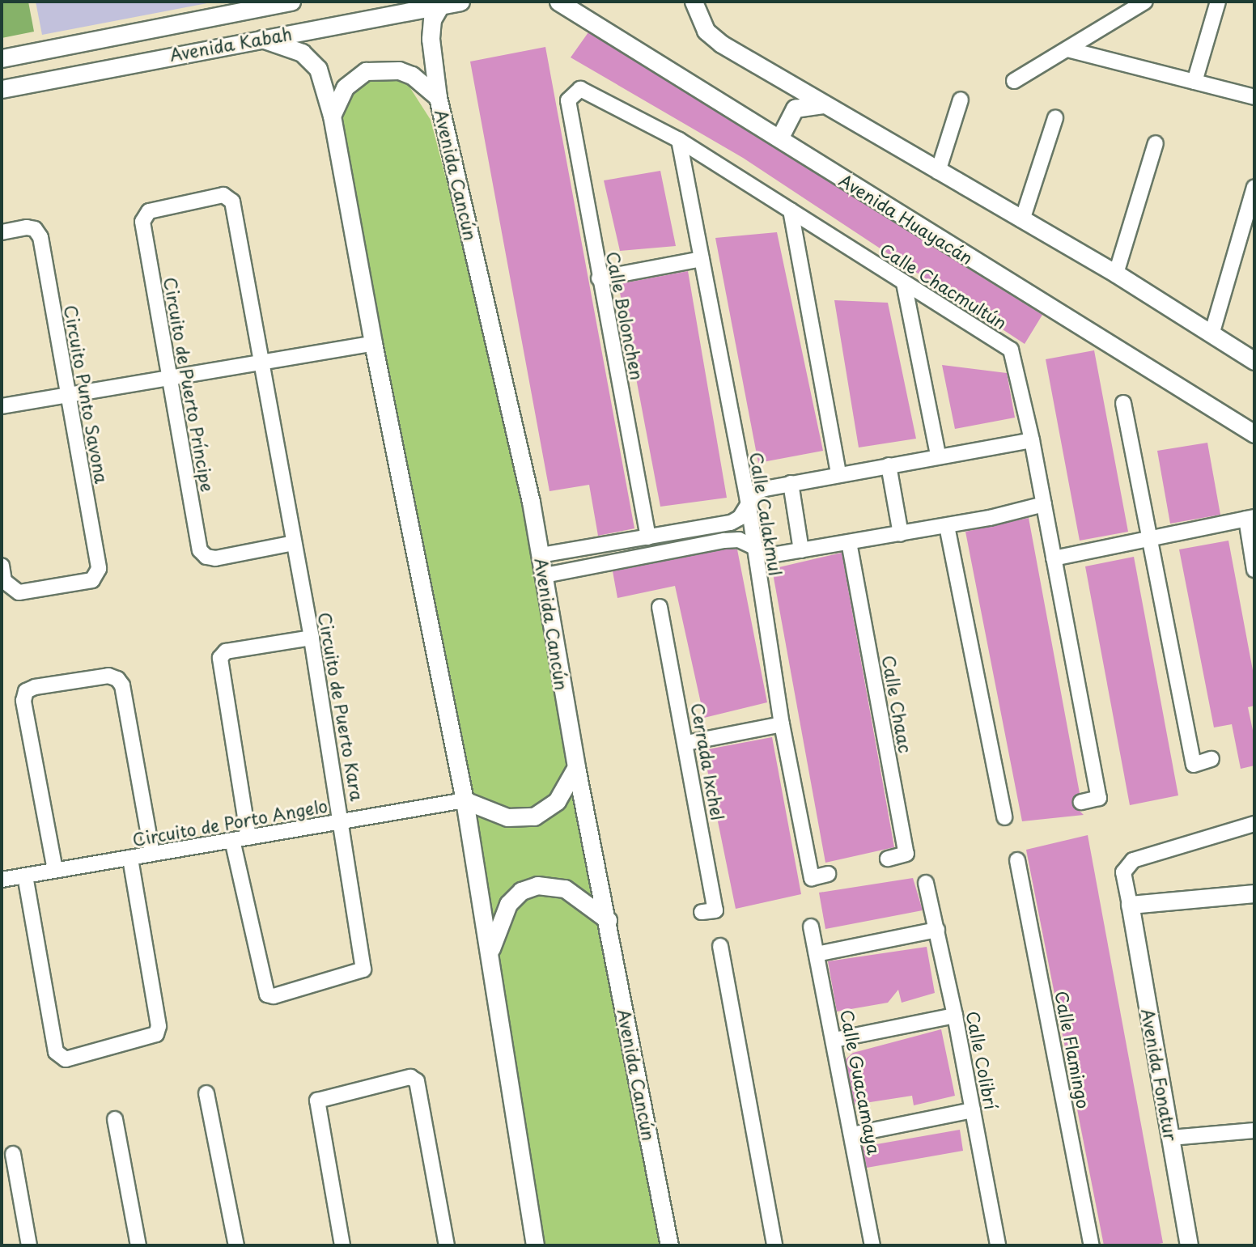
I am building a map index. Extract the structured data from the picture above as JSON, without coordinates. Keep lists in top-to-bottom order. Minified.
{"streets":{"main road":["Avenida Kabah","Avenida Cancún","Avenida Huayacán","Avenida Fonatur"],"street":["Calle Chacmultún","Calle Bolonchen","Circuito de Puerto Príncipe","Circuito Punto Savona","Calle Calakmul","Calle Chaac","Circuito de Puerto Kara","Cerrada Ixchel","Circuito de Porto Angelo","Calle Flamingo","Calle Colibrí","Calle Guacamaya"]},"crossings":[["Avenida Kabah","Avenida Cancún"],["Calle Chacmultún","Calle Bolonchen"],["Calle Chacmultún","Calle Calakmul"],["Circuito de Puerto Príncipe","Circuito de Puerto Kara"],["Circuito de Puerto Kara","Circuito de Porto Angelo"]]}
